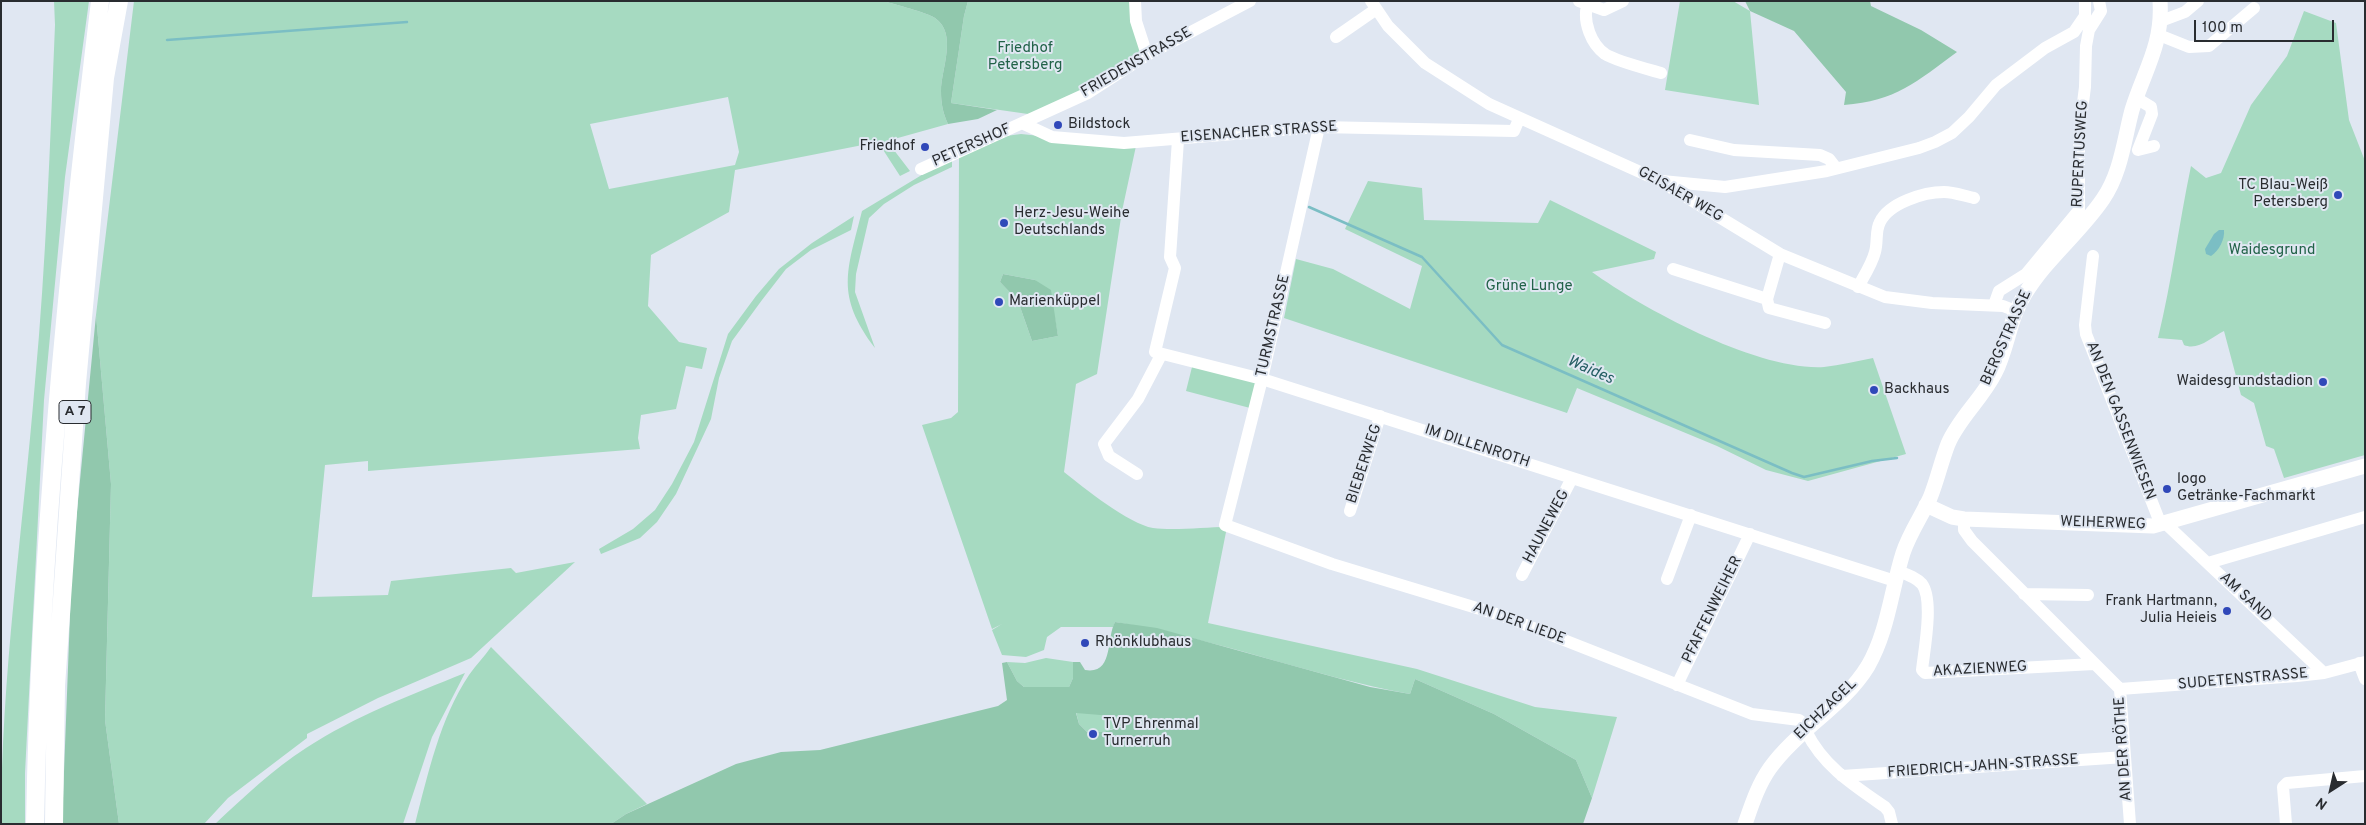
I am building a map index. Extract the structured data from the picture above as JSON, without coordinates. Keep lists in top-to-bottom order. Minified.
{"streets":{"highway":["A 7"],"main road":["BERGSTRASSE","WEIHERWEG","EICHZAGEL"],"street":["FRIEDENSTRASSE","EISENACHER STRASSE","PETERSHOF","RUPERTUSWEG","GEISAER WEG","TURMSTRASSE","AN DEN GASSENWIESEN","IM DILLENROTH","BIEBERWEG","HAUNEWEG","AM SAND","PFAFFENWEIHER","AN DER LIEDE","AKAZIENWEG","SUDETENSTRASSE","AN DER RÖTHE","FRIEDRICH-JAHN-STRASSE"]},"crossings":[["FRIEDENSTRASSE","EISENACHER STRASSE"],["FRIEDENSTRASSE","PETERSHOF"],["EISENACHER STRASSE","PETERSHOF"],["EISENACHER STRASSE","GEISAER WEG"],["EISENACHER STRASSE","TURMSTRASSE"],["RUPERTUSWEG","GEISAER WEG"],["GEISAER WEG","BERGSTRASSE"],["TURMSTRASSE","IM DILLENROTH"],["TURMSTRASSE","AN DER LIEDE"],["BERGSTRASSE","WEIHERWEG"],["BERGSTRASSE","EICHZAGEL"],["AN DEN GASSENWIESEN","WEIHERWEG"],["AN DEN GASSENWIESEN","AM SAND"],["IM DILLENROTH","BIEBERWEG"],["IM DILLENROTH","HAUNEWEG"],["IM DILLENROTH","PFAFFENWEIHER"],["IM DILLENROTH","AKAZIENWEG"],["IM DILLENROTH","EICHZAGEL"],["WEIHERWEG","AM SAND"],["WEIHERWEG","EICHZAGEL"],["WEIHERWEG","AN DER RÖTHE"],["AM SAND","SUDETENSTRASSE"],["PFAFFENWEIHER","AN DER LIEDE"],["AN DER LIEDE","EICHZAGEL"],["AN DER LIEDE","FRIEDRICH-JAHN-STRASSE"],["AKAZIENWEG","EICHZAGEL"],["AKAZIENWEG","AN DER RÖTHE"],["SUDETENSTRASSE","AN DER RÖTHE"],["EICHZAGEL","FRIEDRICH-JAHN-STRASSE"],["AN DER RÖTHE","FRIEDRICH-JAHN-STRASSE"]],"water":["Waides"],"parks":["Friedhof Petersberg","Waidesgrund","Grüne Lunge"],"places":["Bildstock","Friedhof","TC Blau-Weiß Petersberg","Herz-Jesu-Weihe Deutschlands","Marienküppel","Waidesgrundstadion","Backhaus","logo Getränke-Fachmarkt","Frank Hartmann, Julia Heieis","Rhönklubhaus","TVP Ehrenmal Turnerruh"],"scale_bar":"100 m","north":"bottom left"}
